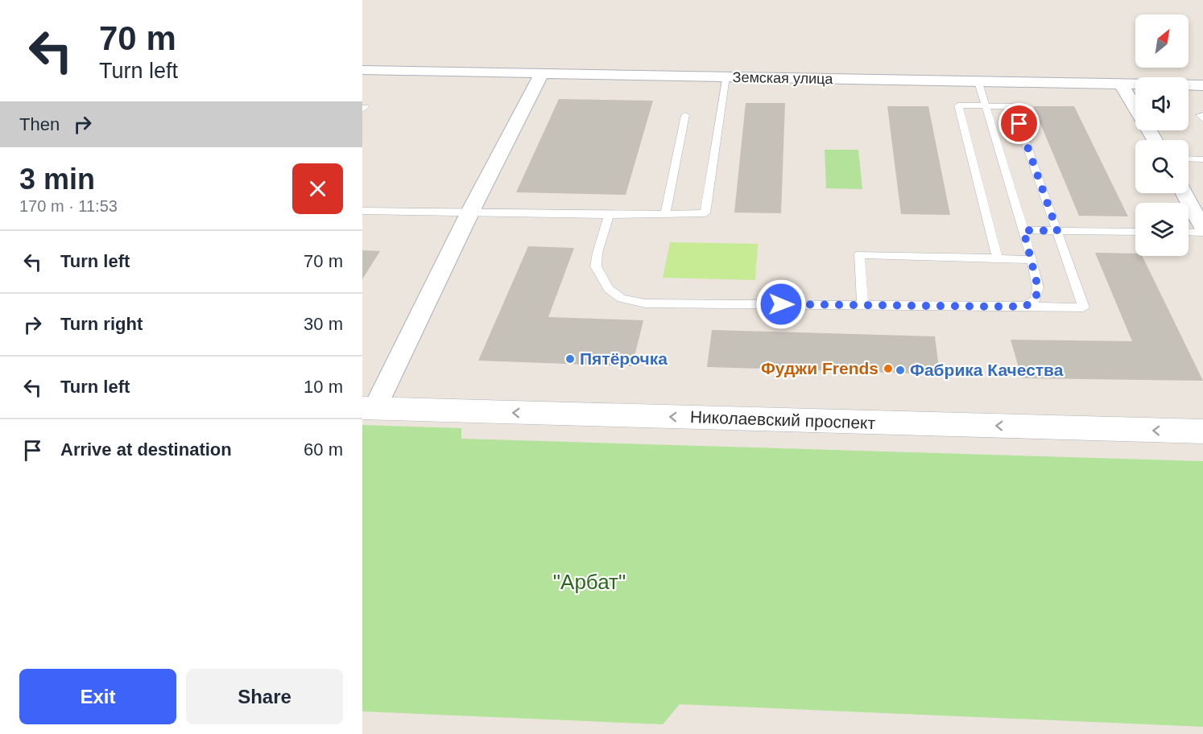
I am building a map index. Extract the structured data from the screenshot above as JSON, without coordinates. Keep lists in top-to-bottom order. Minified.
{"streets":{"main road":["Николаевский проспект"],"street":["Земская улица"]},"one_way":["Николаевский проспект"],"parks":["\"Арбат\""],"places":["Пятёрочка","Фуджи Frends","Фабрика Качества"],"north":"top right","page":{"turn":["70 m","Turn left"],"then":"Then","heading":["3 min","170 m · 11:53"],"list":[{"name":"Turn left","value":"70 m"},{"name":"Turn right","value":"30 m"},{"name":"Turn left","value":"10 m"},{"name":"Arrive at destination","value":"60 m"}],"buttons":["Exit","Share"]}}
